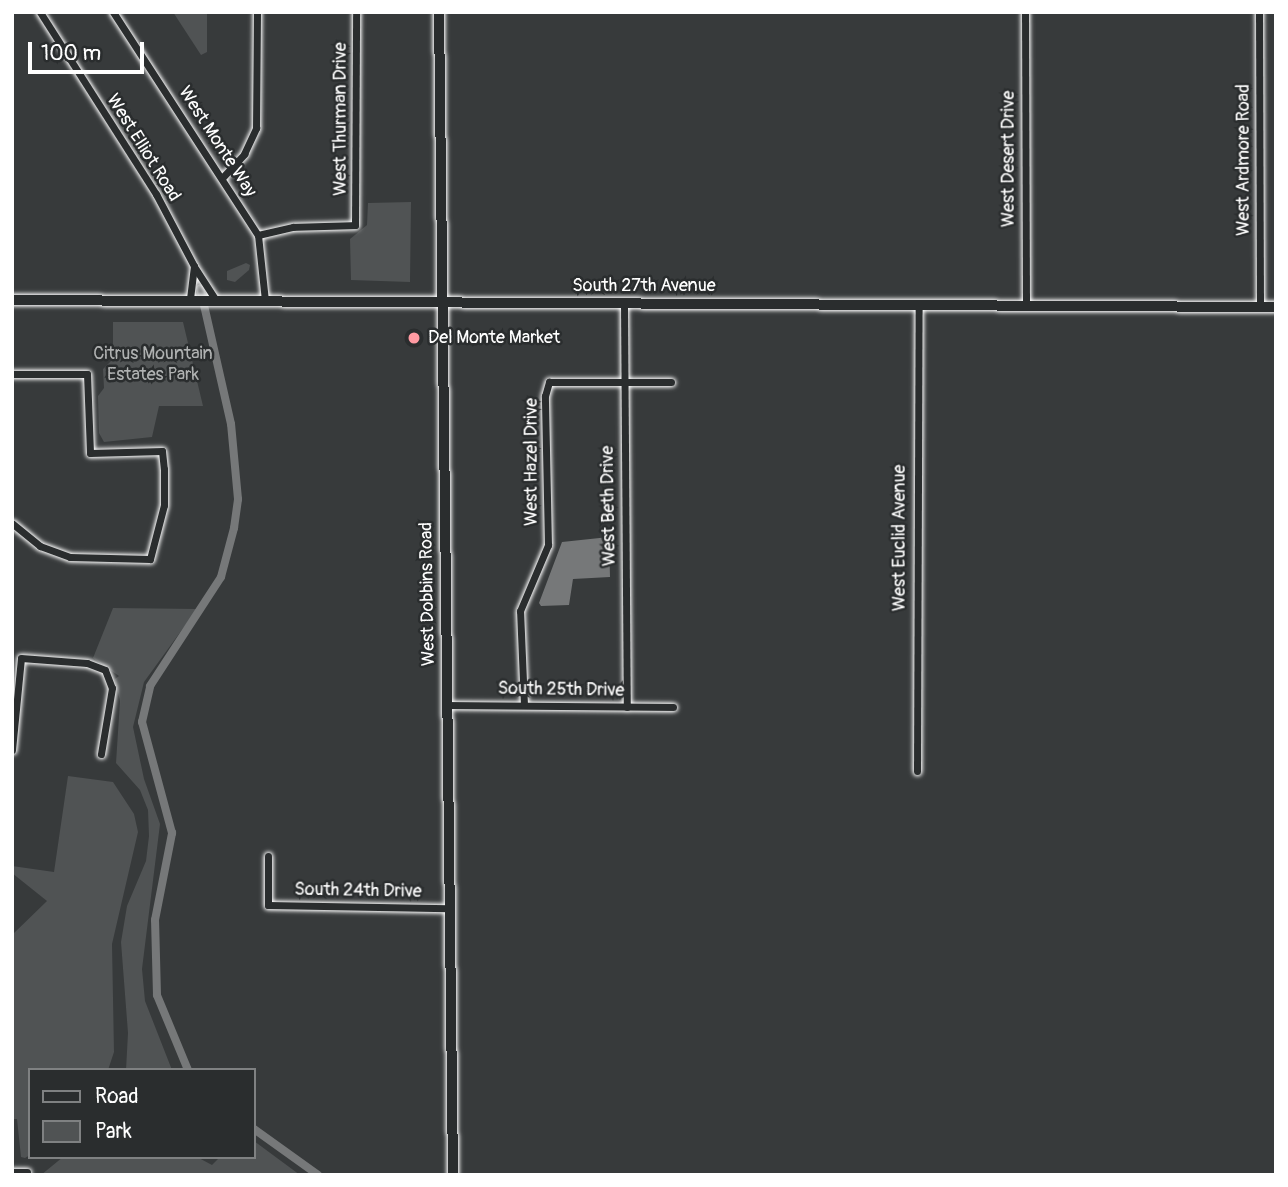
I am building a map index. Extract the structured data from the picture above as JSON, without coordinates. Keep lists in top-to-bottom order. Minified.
{"streets":{"street":["West Thurman Drive","West Monte Way","West Elliot Road","West Desert Drive","West Ardmore Road","South 27th Avenue","West Hazel Drive","West Beth Drive","West Euclid Avenue","West Dobbins Road","South 25th Drive","South 24th Drive"]},"crossings":[["West Thurman Drive","West Monte Way"],["West Monte Way","South 27th Avenue"],["West Elliot Road","South 27th Avenue"],["West Desert Drive","South 27th Avenue"],["West Ardmore Road","South 27th Avenue"],["South 27th Avenue","West Beth Drive"],["South 27th Avenue","West Euclid Avenue"],["South 27th Avenue","West Dobbins Road"],["West Hazel Drive","West Beth Drive"],["West Hazel Drive","South 25th Drive"],["West Beth Drive","South 25th Drive"],["West Dobbins Road","South 25th Drive"],["West Dobbins Road","South 24th Drive"]],"parks":["Citrus Mountain Estates Park"],"places":["Del Monte Market"],"legend":["Road","Park"],"scale_bar":"100 m"}
